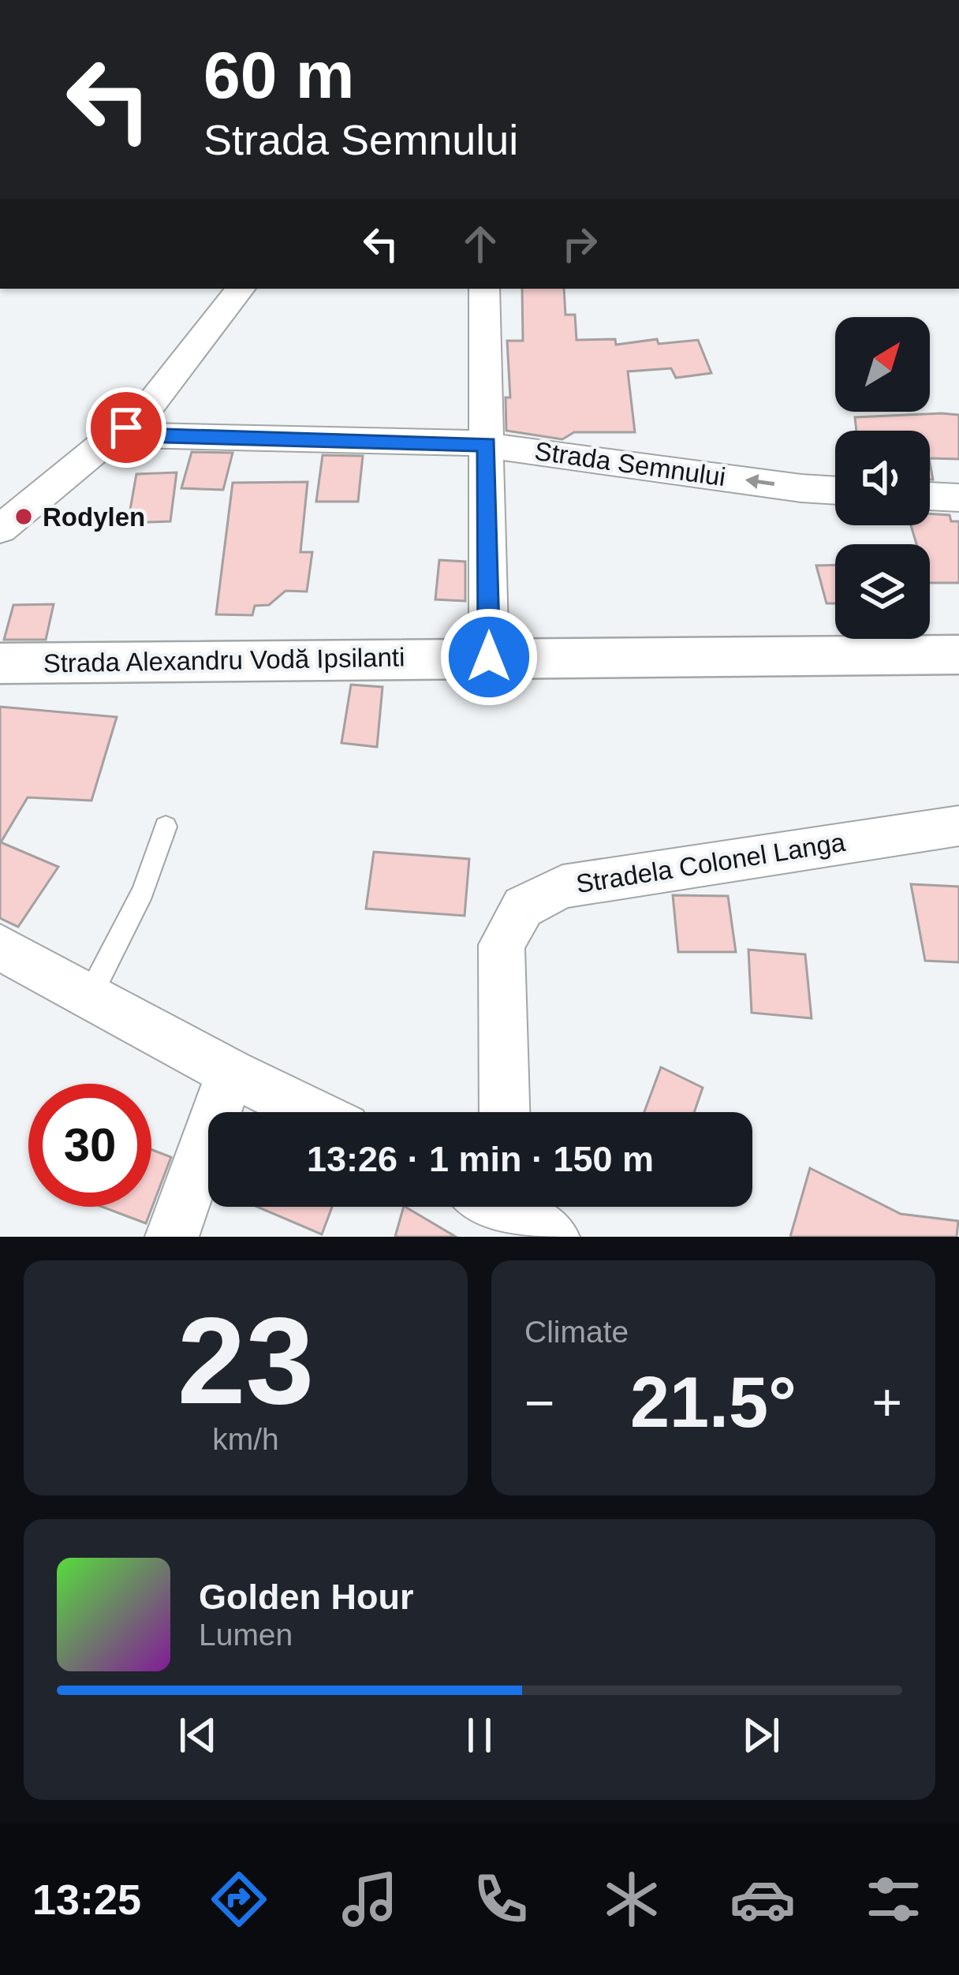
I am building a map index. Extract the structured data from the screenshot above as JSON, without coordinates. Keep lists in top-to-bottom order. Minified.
{"streets":{"street":["Strada Semnului","Strada Alexandru Vodă Ipsilanti","Stradela Colonel Langa"]},"one_way":["Strada Semnului"],"places":["Rodylen"],"north":"top right","page":{"turn":["60 m","Strada Semnului"],"limit":"30","trip":"13:26 · 1 min · 150 m","tile":[["23","km/h"],"Climate"],"heat":["−","21.5°","+"],"song":["Golden Hour","Lumen"],"tabs":"13:25"}}
